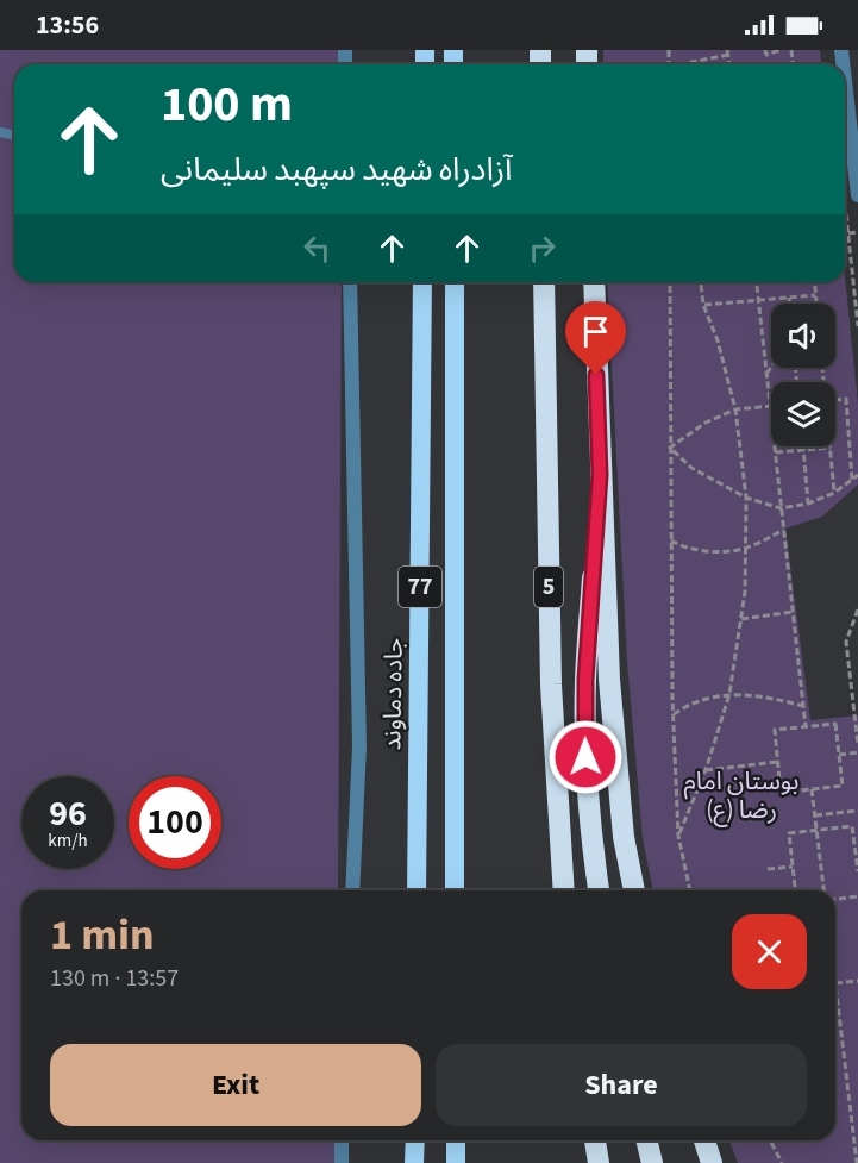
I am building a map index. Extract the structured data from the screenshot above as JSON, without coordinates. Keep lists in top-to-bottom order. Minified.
{"streets":{"highway":["77","5","جاده دماوند"]},"parks":["بوستان امام رضا (ع)"],"page":{"status":"13:56","turn":["100 m","آزادراه شهید سپهبد سلیمانی"],"speed":"96 km/h","limit":"100","heading":["1 min","130 m · 13:57"],"buttons":["Exit","Share"]}}
